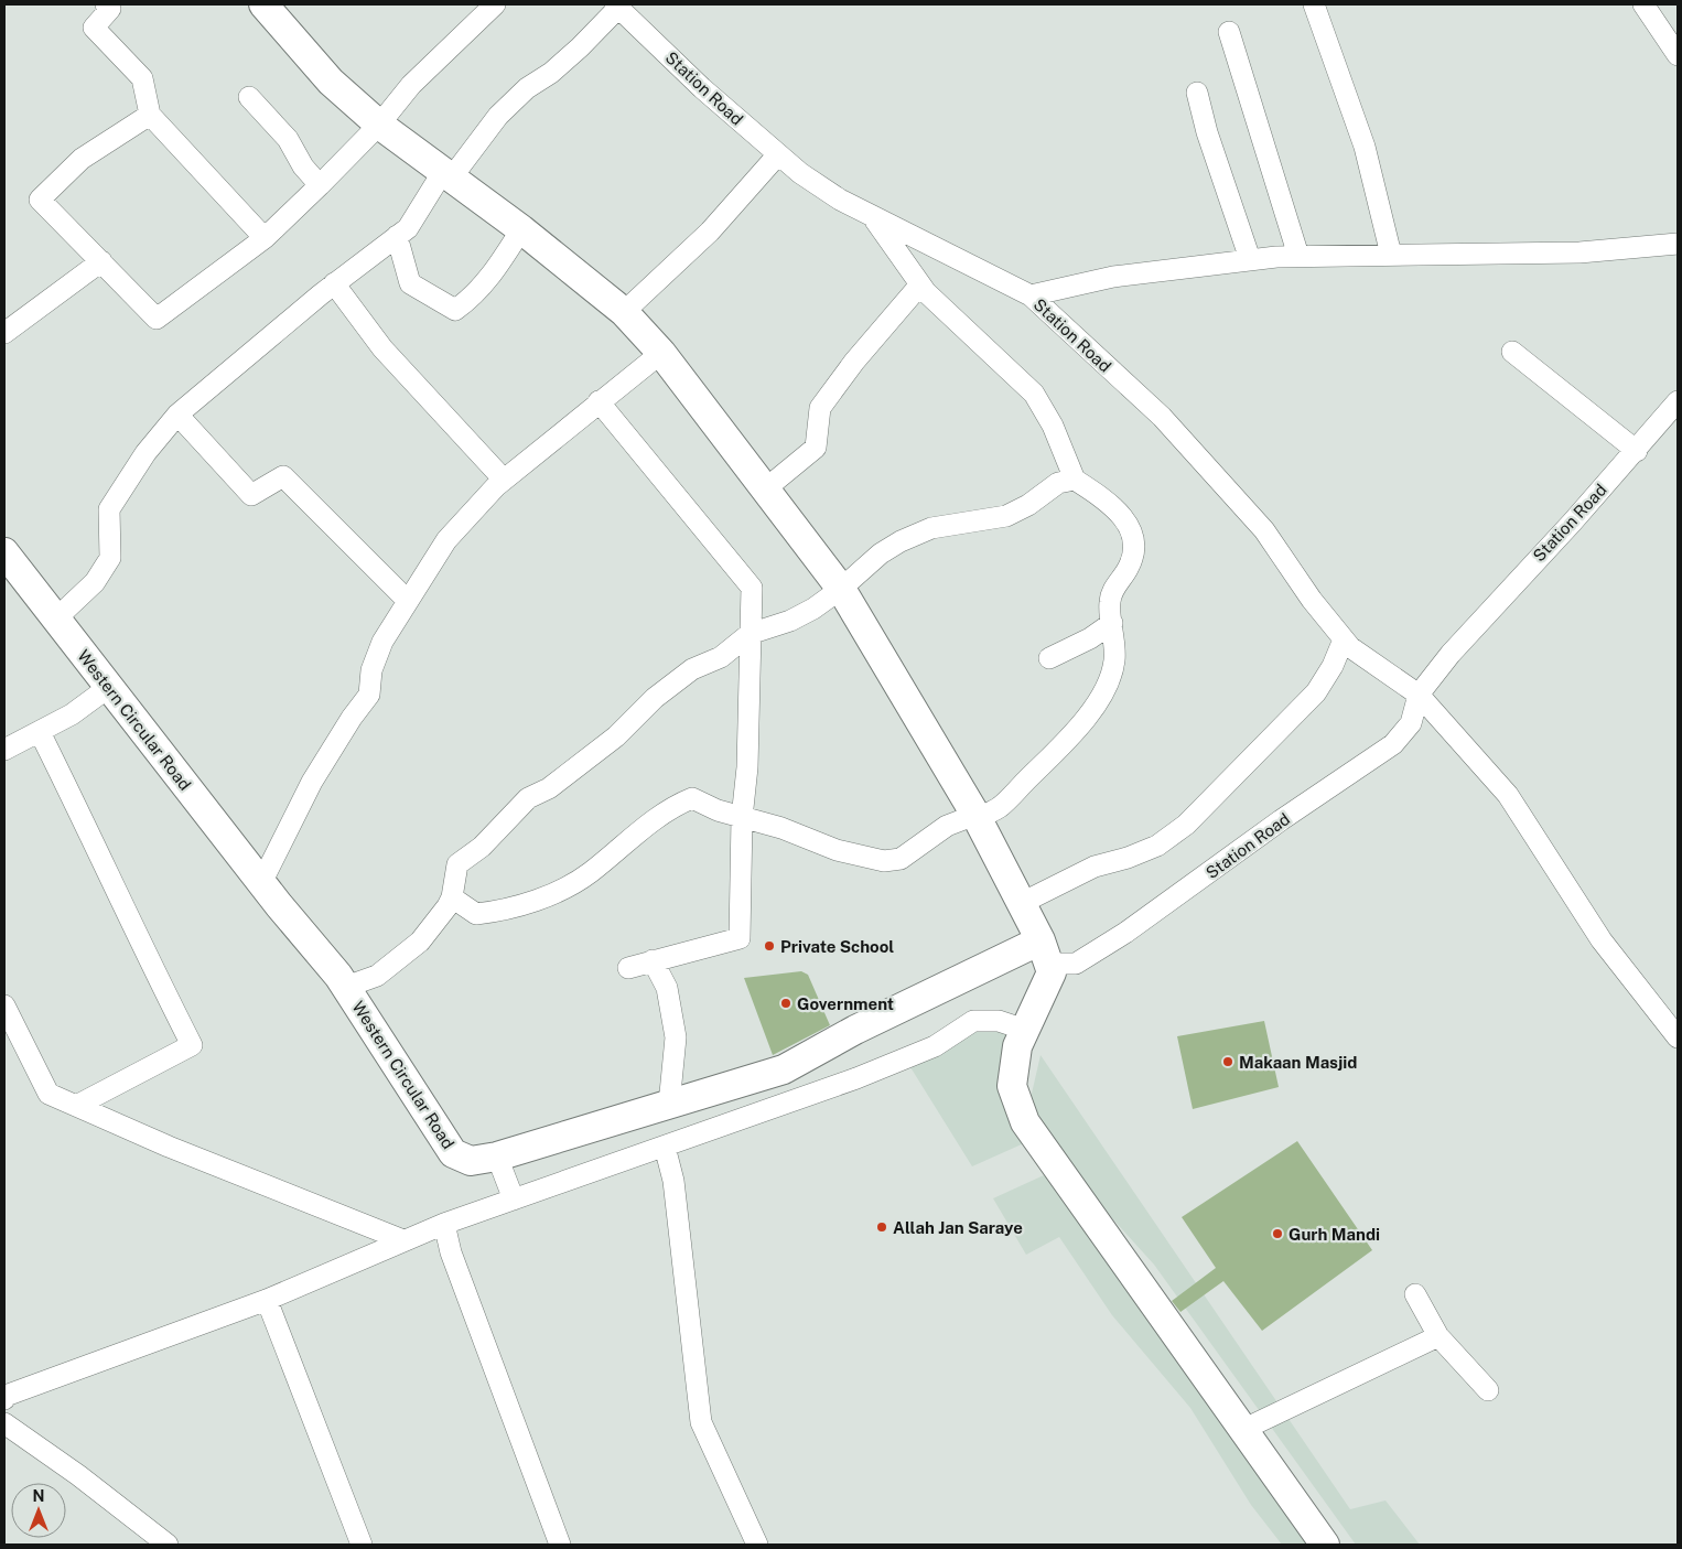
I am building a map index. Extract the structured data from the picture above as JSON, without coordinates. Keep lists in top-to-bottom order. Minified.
{"streets":{"main road":["Western Circular Road"],"street":["Station Road"]},"crossings":[["Station Road","Western Circular Road"]],"places":["Private School","Government","Makaan Masjid","Allah Jan Saraye","Gurh Mandi"],"north":"top"}
